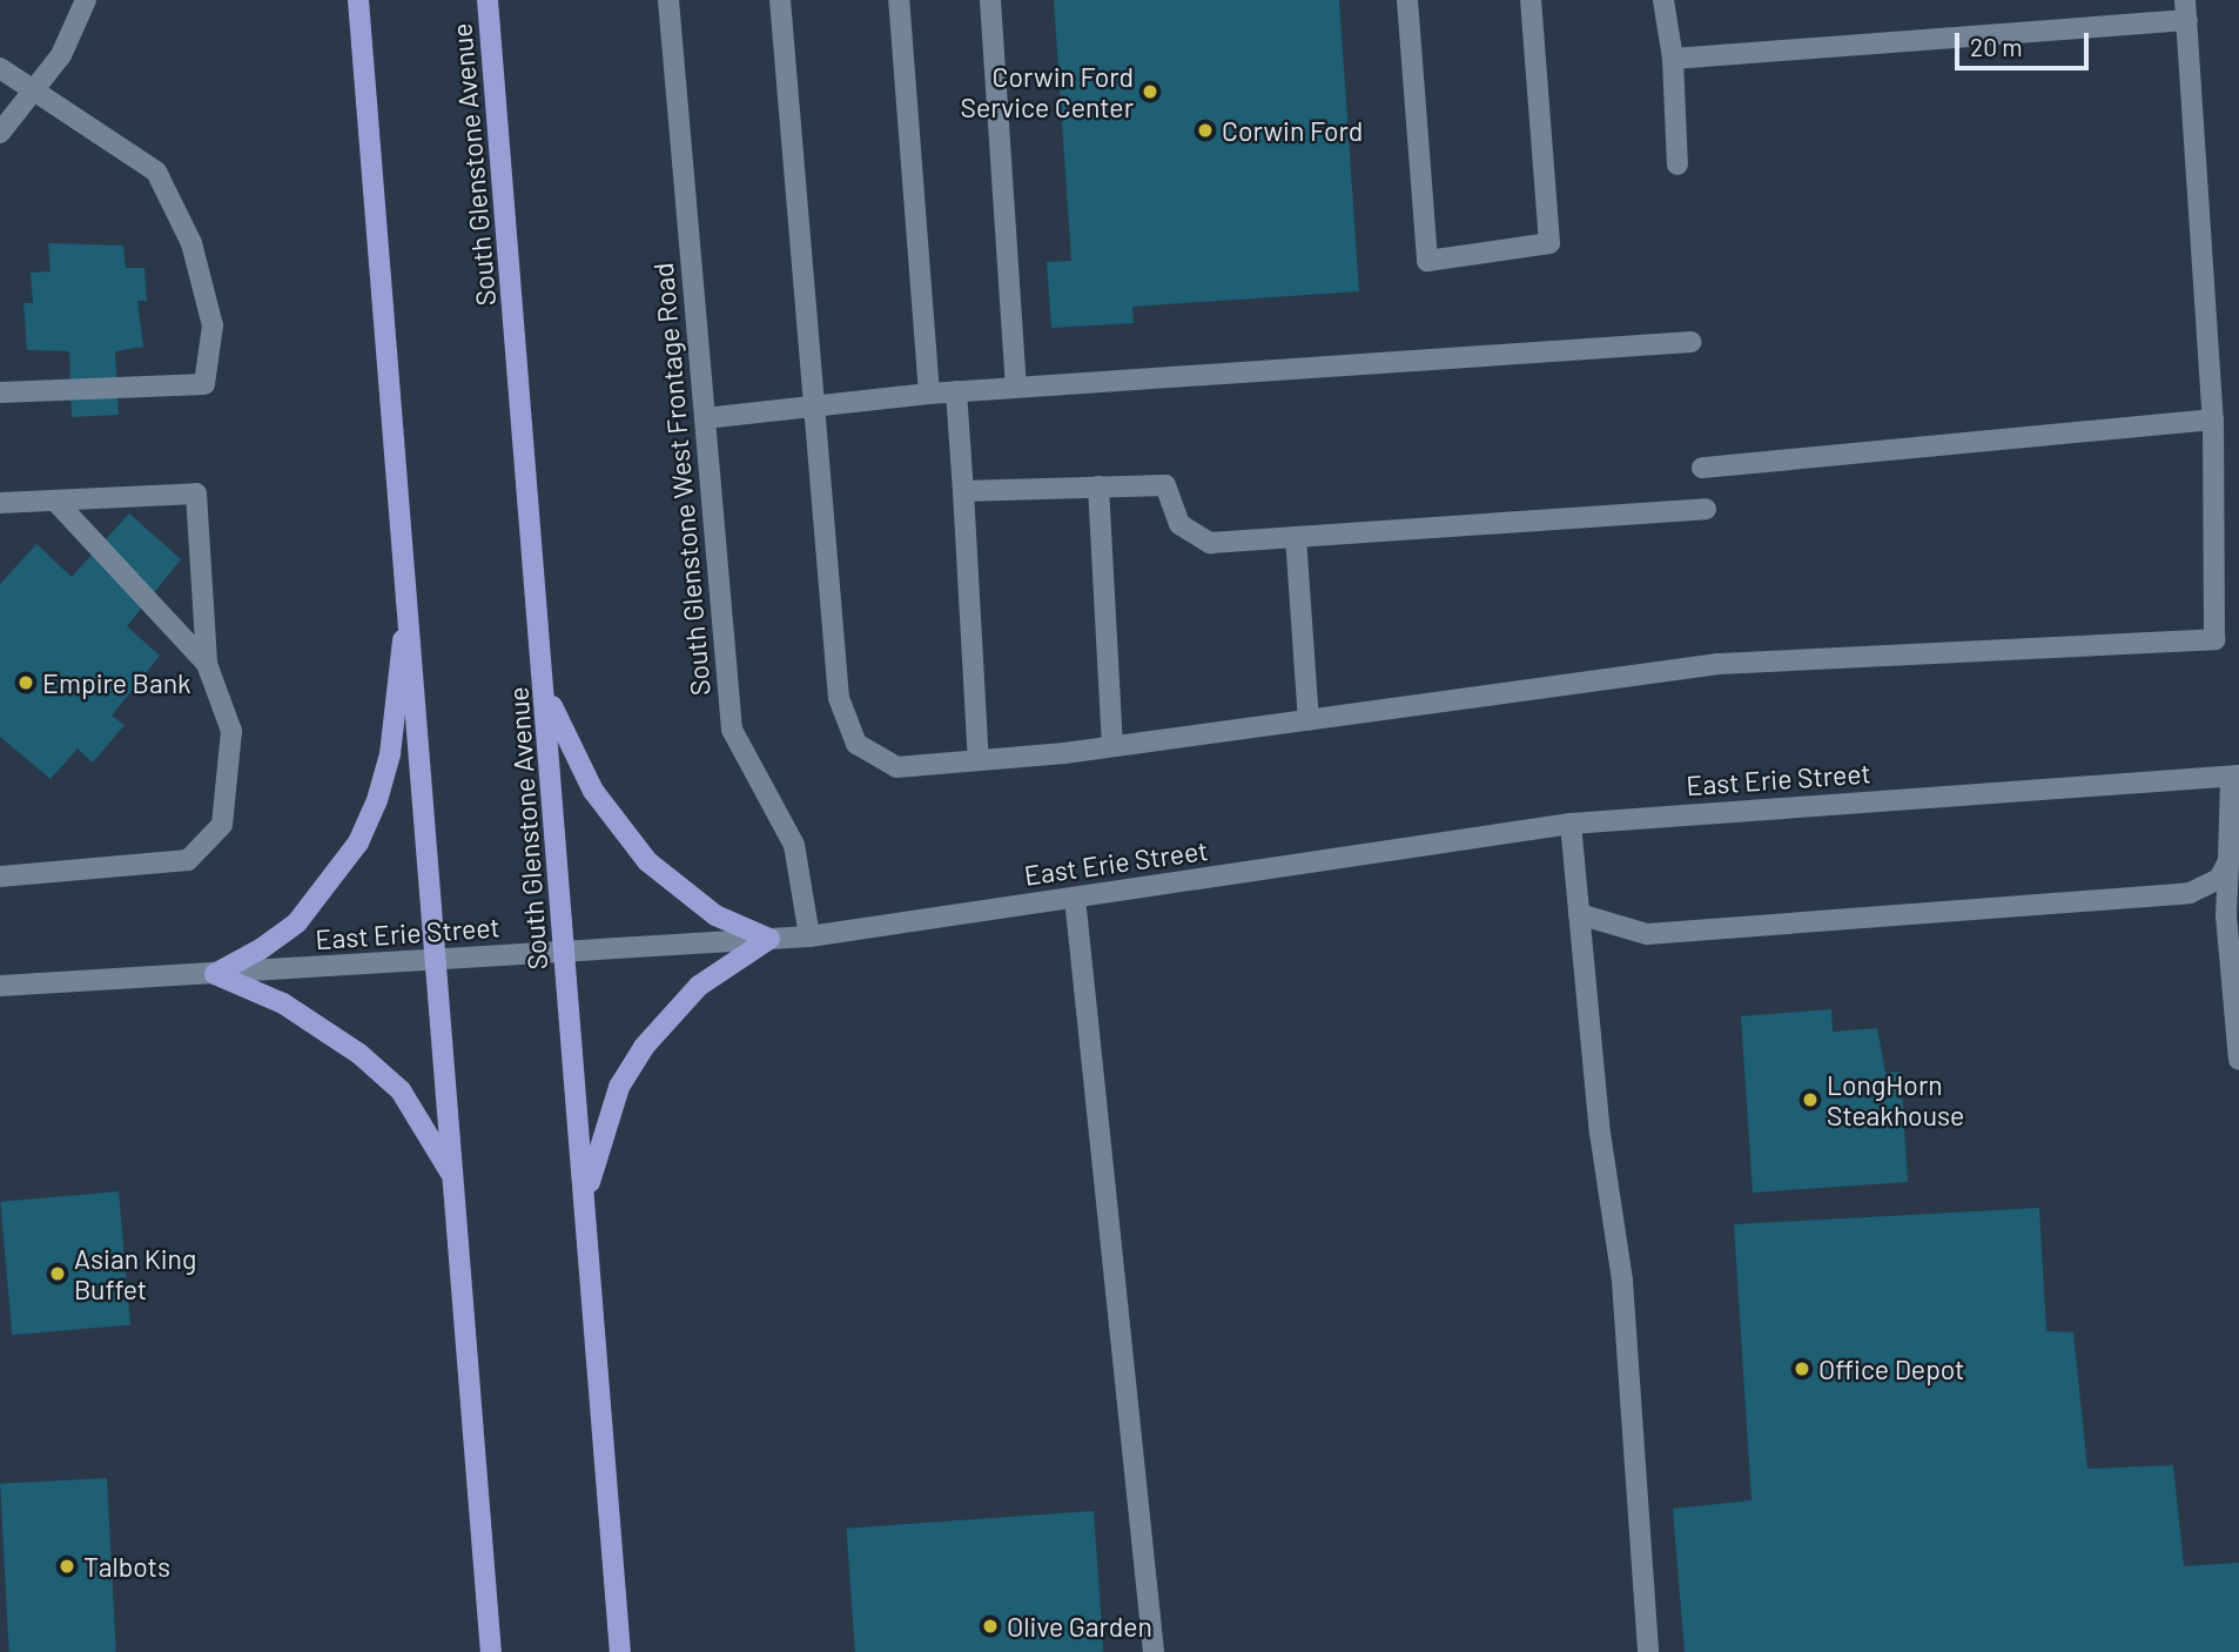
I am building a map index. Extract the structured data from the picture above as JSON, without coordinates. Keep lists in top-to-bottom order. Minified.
{"streets":{"main road":["South Glenstone Avenue"],"street":["South Glenstone West Frontage Road","East Erie Street"]},"crossings":[["South Glenstone Avenue","East Erie Street"],["South Glenstone West Frontage Road","East Erie Street"]],"places":["Corwin Ford Service Center","Corwin Ford","Empire Bank","LongHorn Steakhouse","Asian King Buffet","Office Depot","Talbots","Olive Garden"],"scale_bar":"20 m"}
